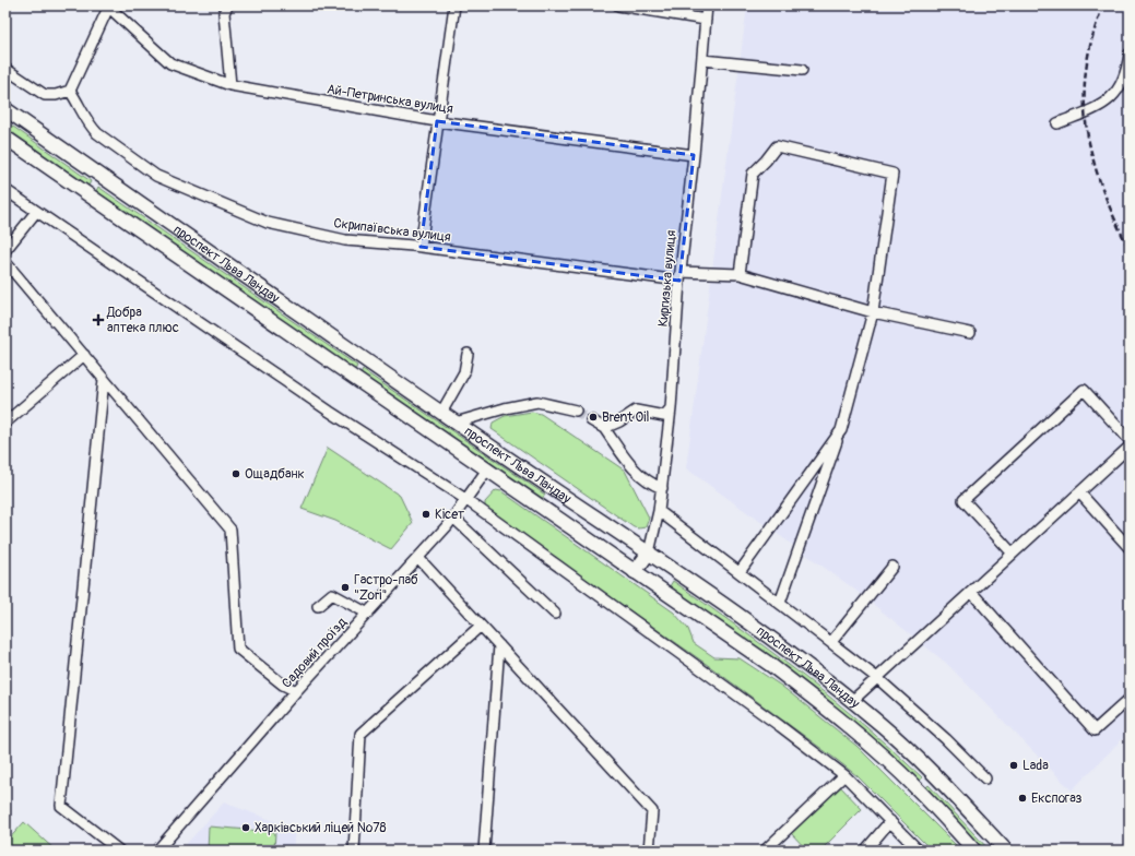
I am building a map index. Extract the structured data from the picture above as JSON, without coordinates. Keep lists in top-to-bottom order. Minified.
{"streets":{"main road":["проспект Льва Ландау"],"street":["Ай-Петринська вулиця","Скрипаївська вулиця","Киргизька вулиця","Садовий проїзд"]},"crossings":[["Ай-Петринська вулиця","Киргизька вулиця"],["Скрипаївська вулиця","Киргизька вулиця"],["проспект Льва Ландау","Киргизька вулиця"],["проспект Льва Ландау","Садовий проїзд"]],"places":{"health":["Добра аптека плюс"],"other":["Brent Oil","Ощадбанк","Кісет","Гастро-паб \"Zori\"","Lada","Експогаз","Харківський ліцей №78"]}}
